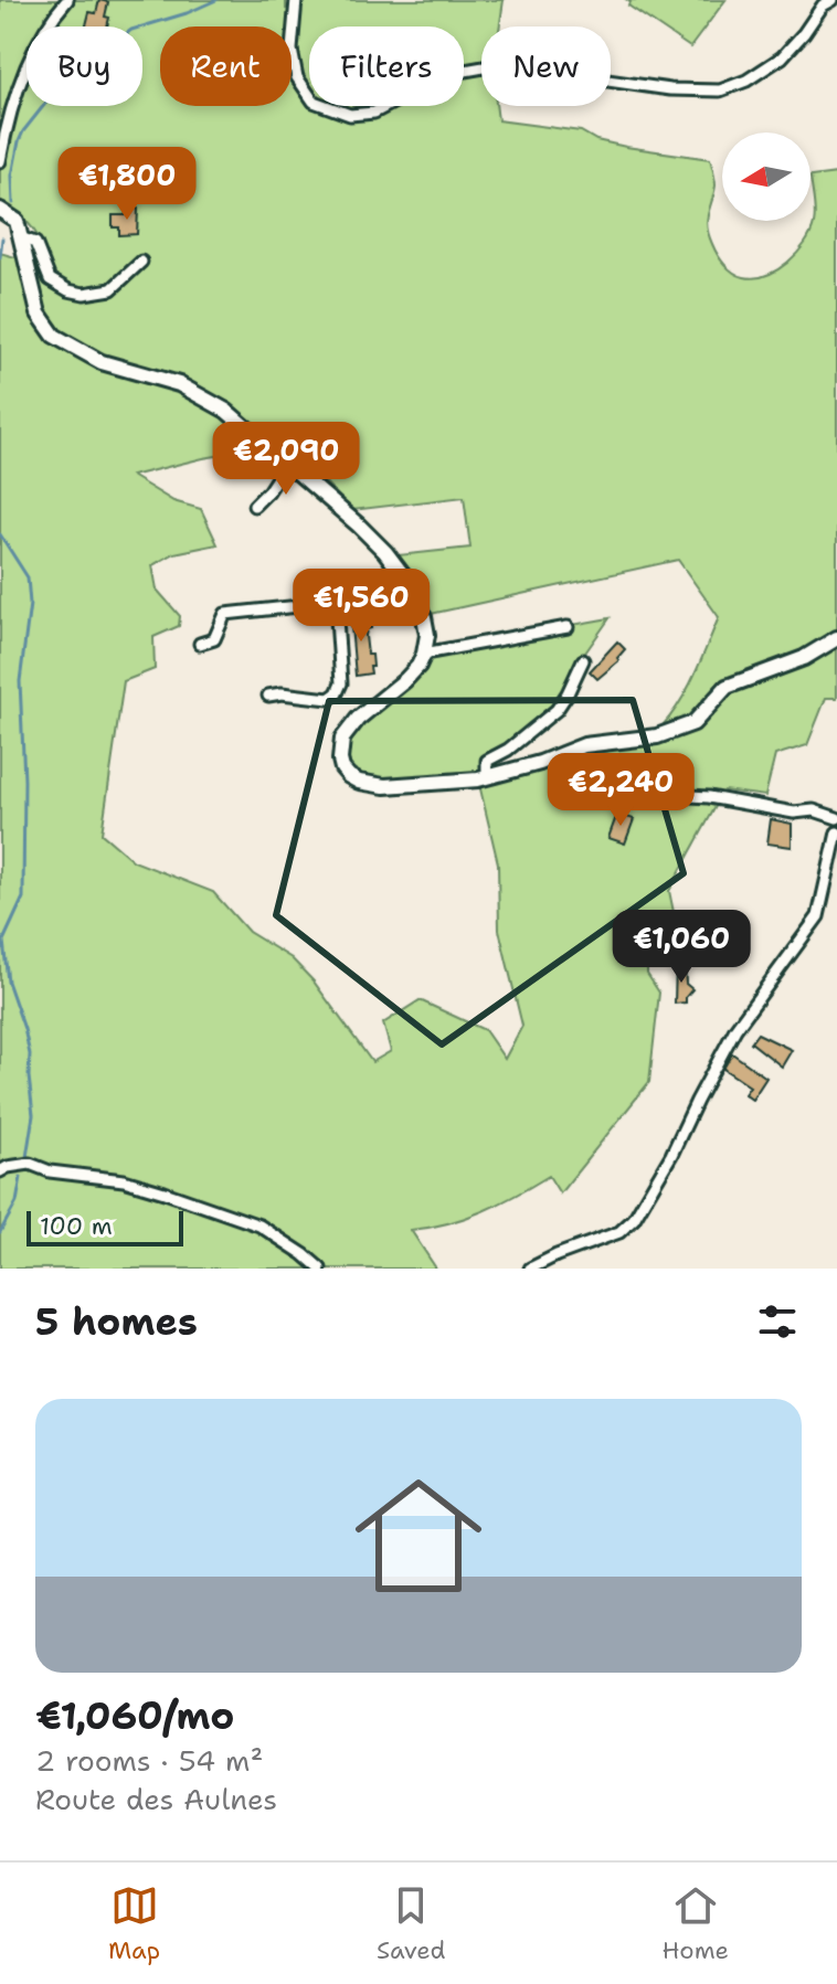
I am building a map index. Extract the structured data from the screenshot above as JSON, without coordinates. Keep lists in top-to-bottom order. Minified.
{"scale_bar":"100 m","north":"left","page":{"chip":["Buy","Rent","Filters","New"],"price":["€1,800","€2,090","€1,560","€2,240","€1,060"],"scale":"100 m","heading":"5 homes","list":[{"name":"€1,060/mo","note":"2 rooms · 54 m² · Route des Aulnes"}],"tabs":["Map","Saved","Home"]}}
